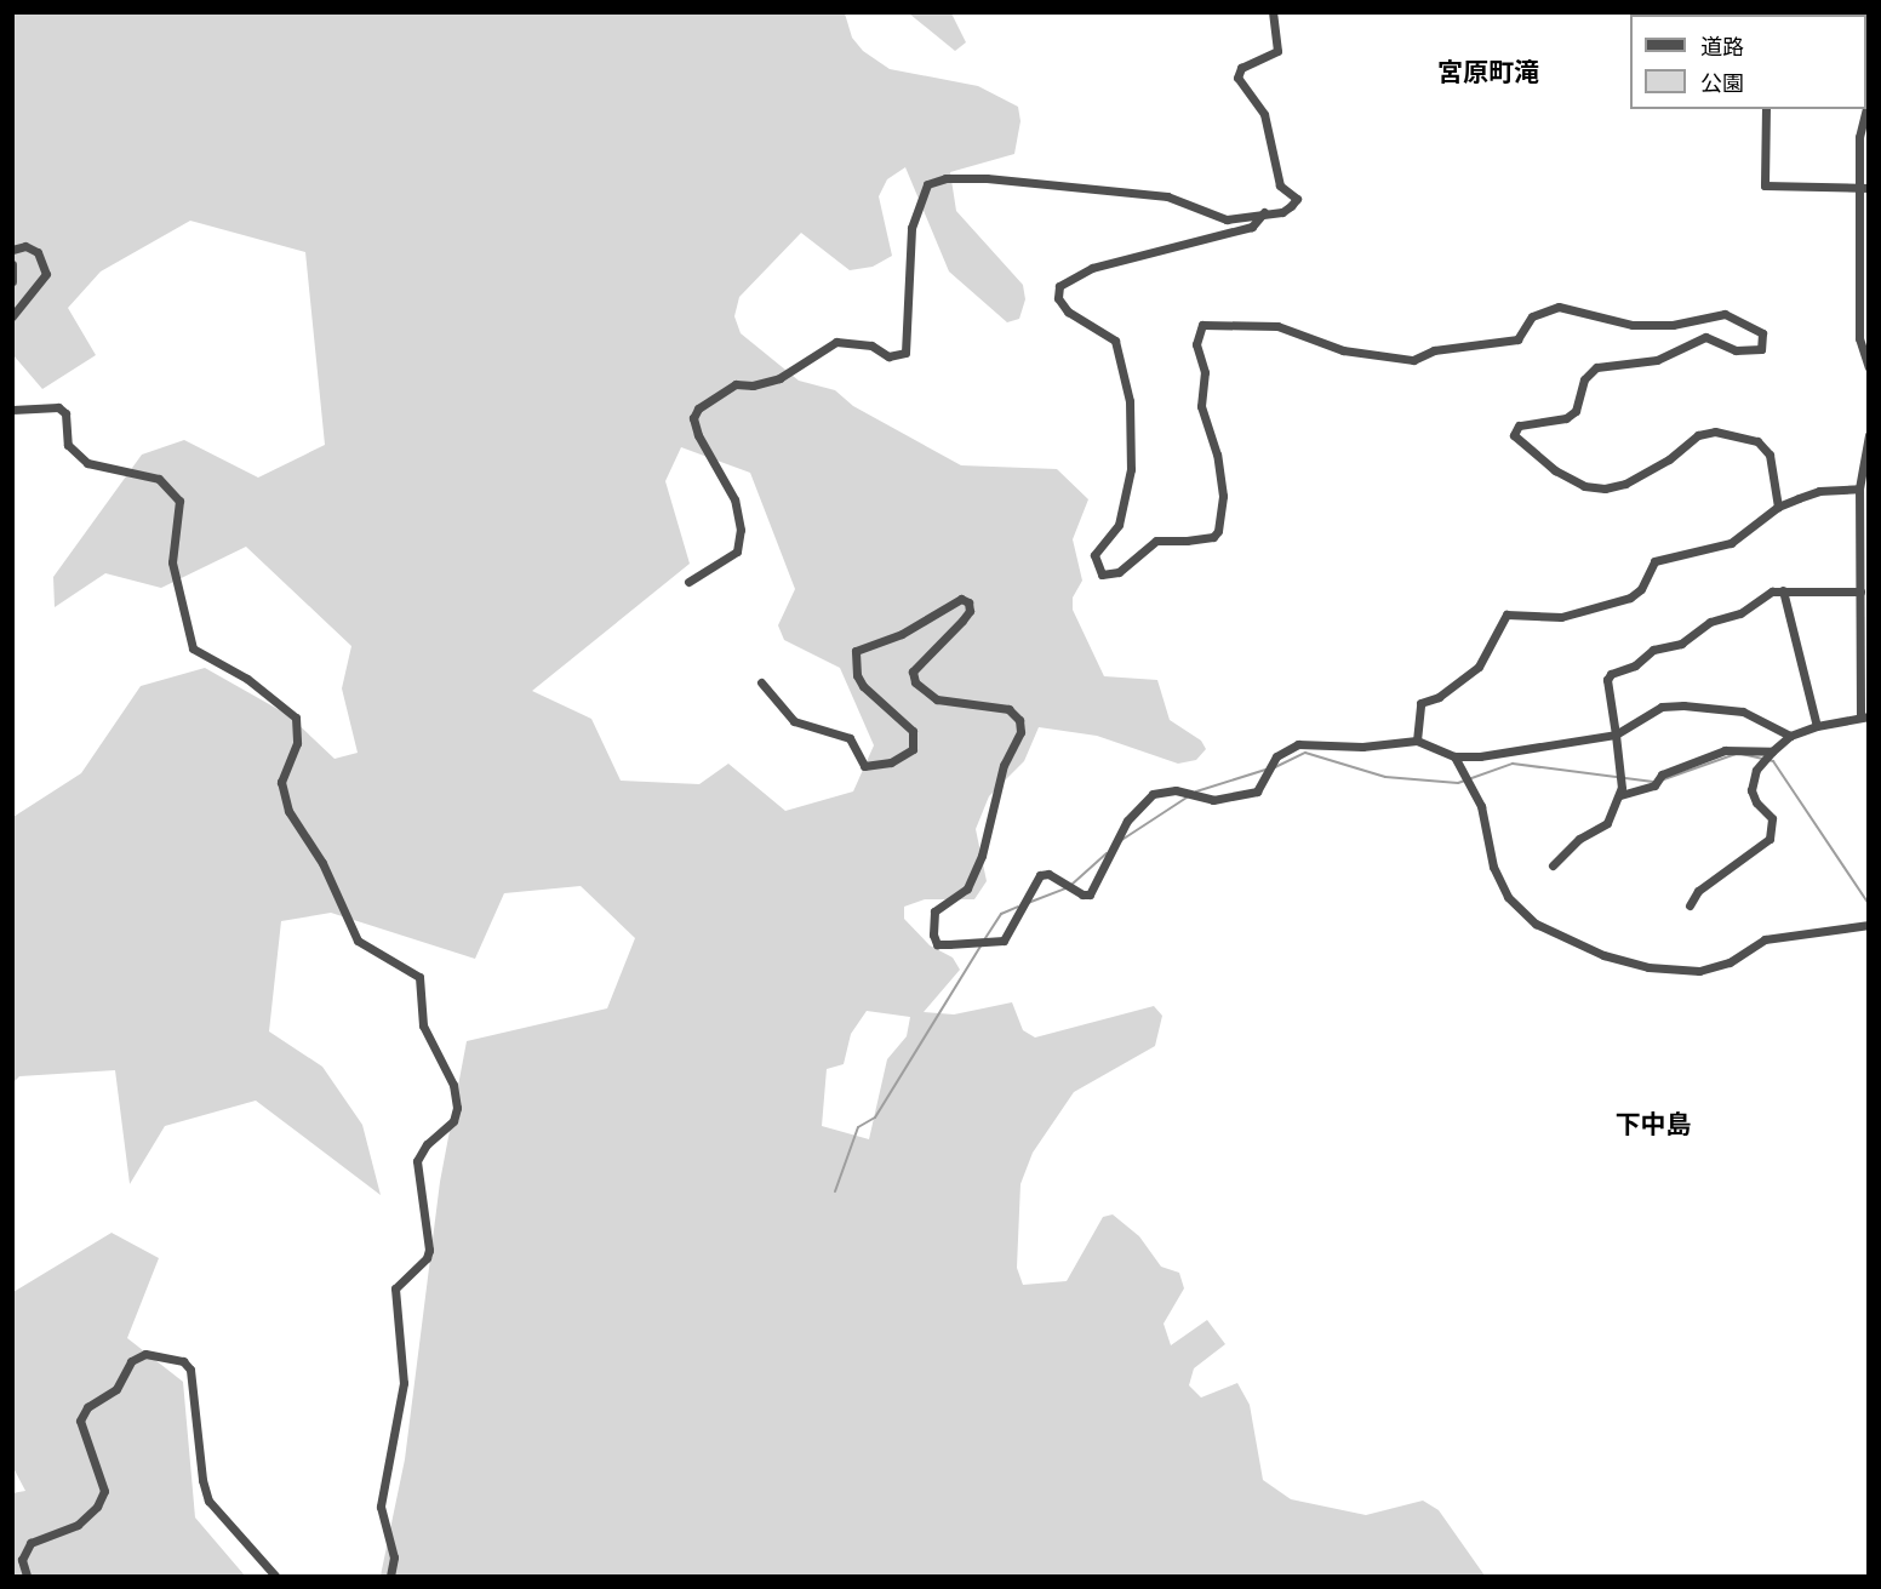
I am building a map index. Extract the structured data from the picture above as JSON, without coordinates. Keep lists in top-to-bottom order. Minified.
{"districts":["宮原町滝","下中島"],"legend":["道路","公園"]}
